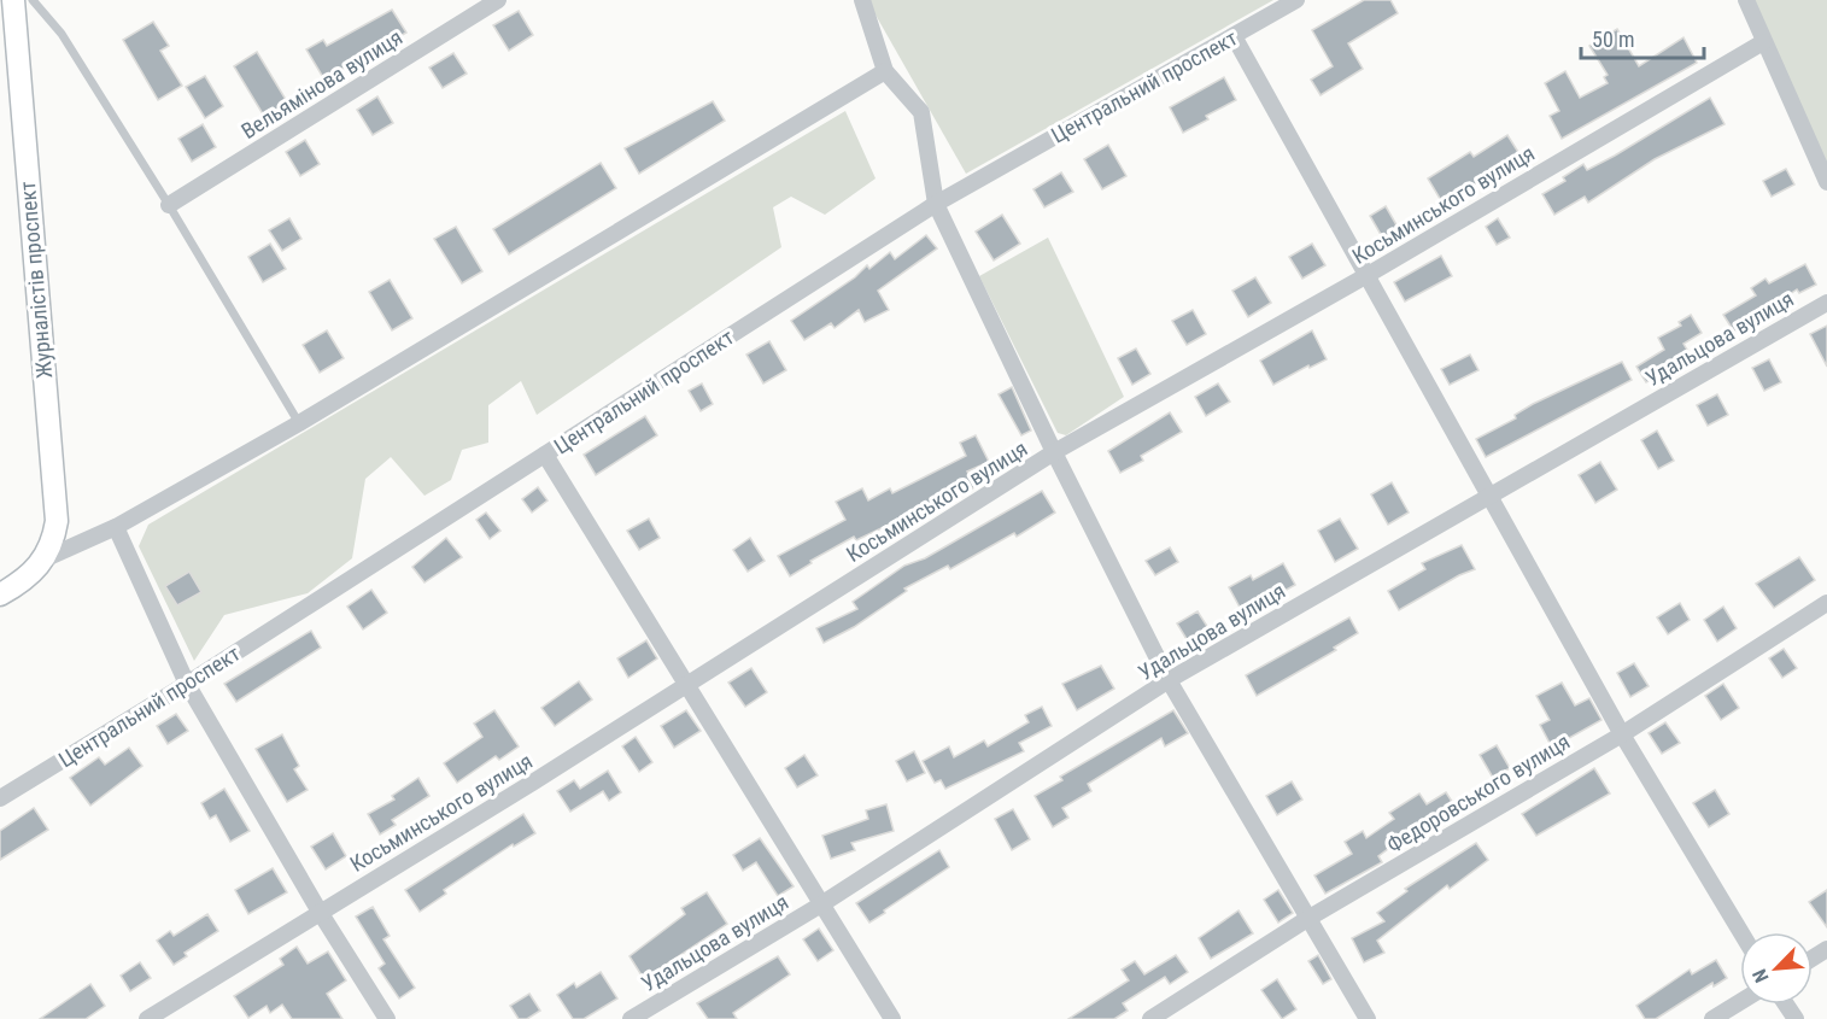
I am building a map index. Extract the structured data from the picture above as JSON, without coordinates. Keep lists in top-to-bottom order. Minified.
{"streets":{"main road":["Журналістів проспект"],"street":["Вельямінова вулиця","Центральний проспект","Косьминського вулиця","Удальцова вулиця","Федоровського вулиця"]},"scale_bar":"50 m","north":"bottom left"}
